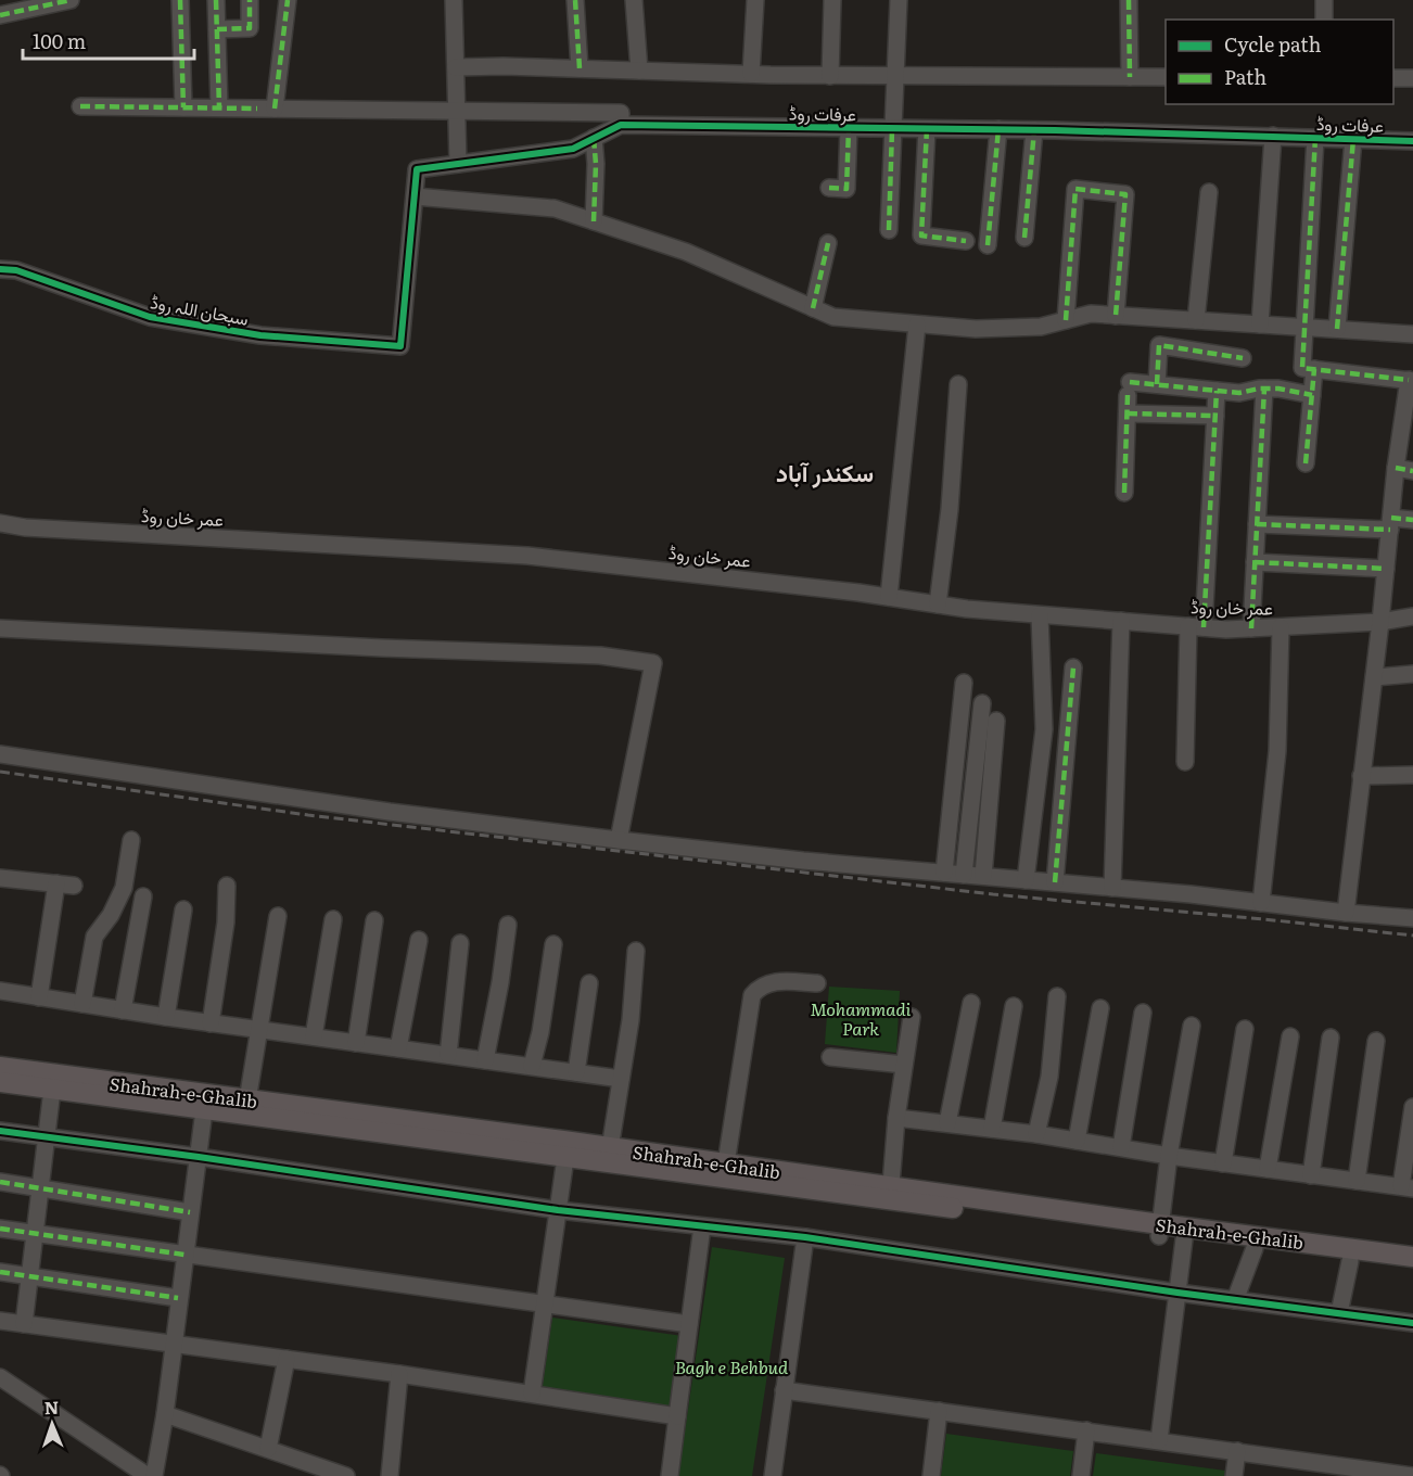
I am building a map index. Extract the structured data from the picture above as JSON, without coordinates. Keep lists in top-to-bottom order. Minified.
{"streets":{"main road":["Shahrah-e-Ghalib"],"street":["عرفات روڈ","سبحان اللہ روڈ","عمر خان روڈ"]},"crossings":[["عرفات روڈ","سبحان اللہ روڈ"]],"districts":["سکندر آباد"],"parks":["Mohammadi Park","Bagh e Behbud"],"legend":["Cycle path","Path"],"scale_bar":"100 m","north":"top"}
